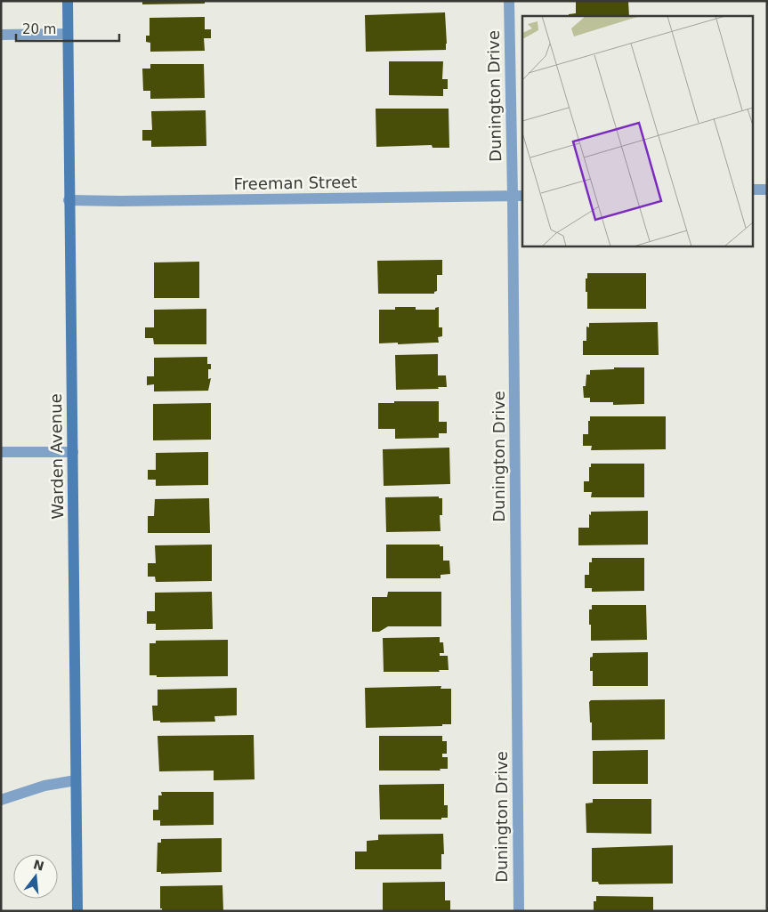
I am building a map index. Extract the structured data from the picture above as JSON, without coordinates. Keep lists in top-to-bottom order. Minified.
{"streets":{"main road":["Warden Avenue"],"street":["Dunington Drive","Freeman Street"]},"crossings":[["Dunington Drive","Freeman Street"],["Freeman Street","Warden Avenue"]],"scale_bar":"20 m","north":"top"}
